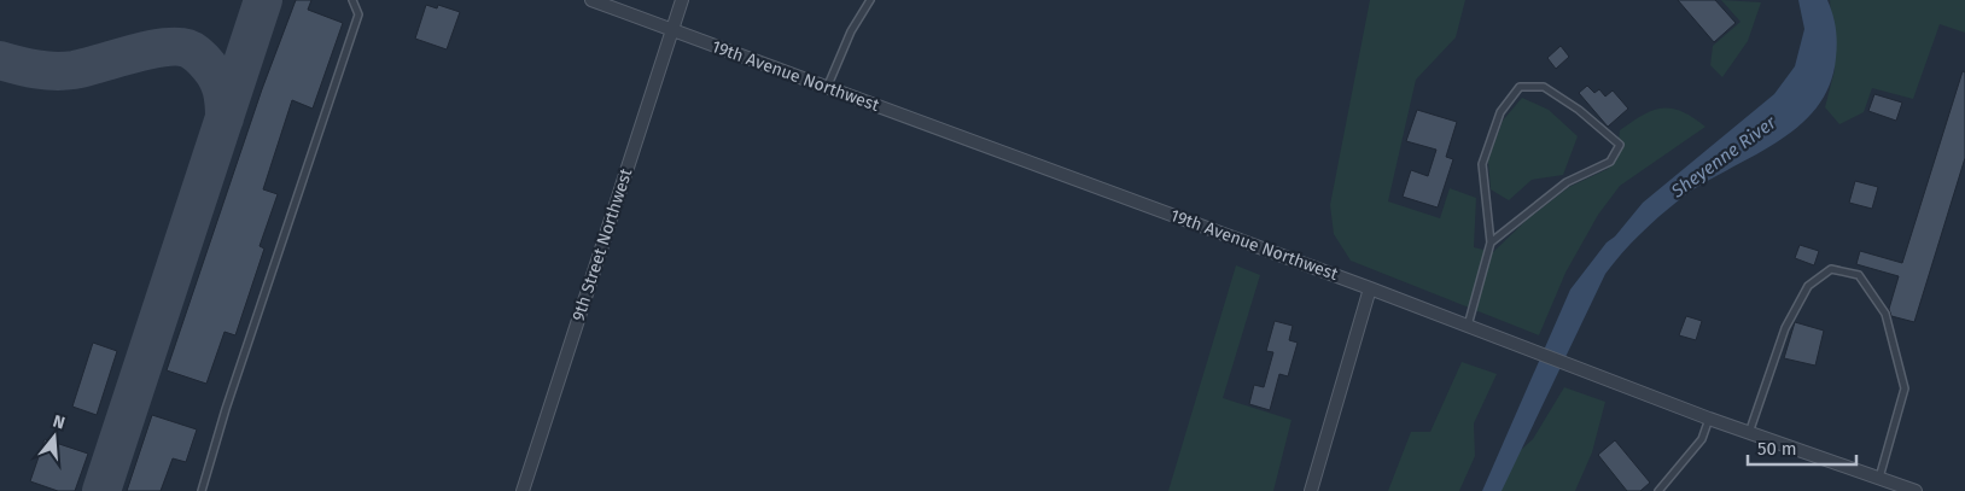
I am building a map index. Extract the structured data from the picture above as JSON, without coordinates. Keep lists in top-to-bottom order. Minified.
{"streets":{"street":["19th Avenue Northwest","9th Street Northwest"]},"crossings":[["19th Avenue Northwest","9th Street Northwest"]],"water":["Sheyenne River"],"scale_bar":"50 m","north":"top"}
